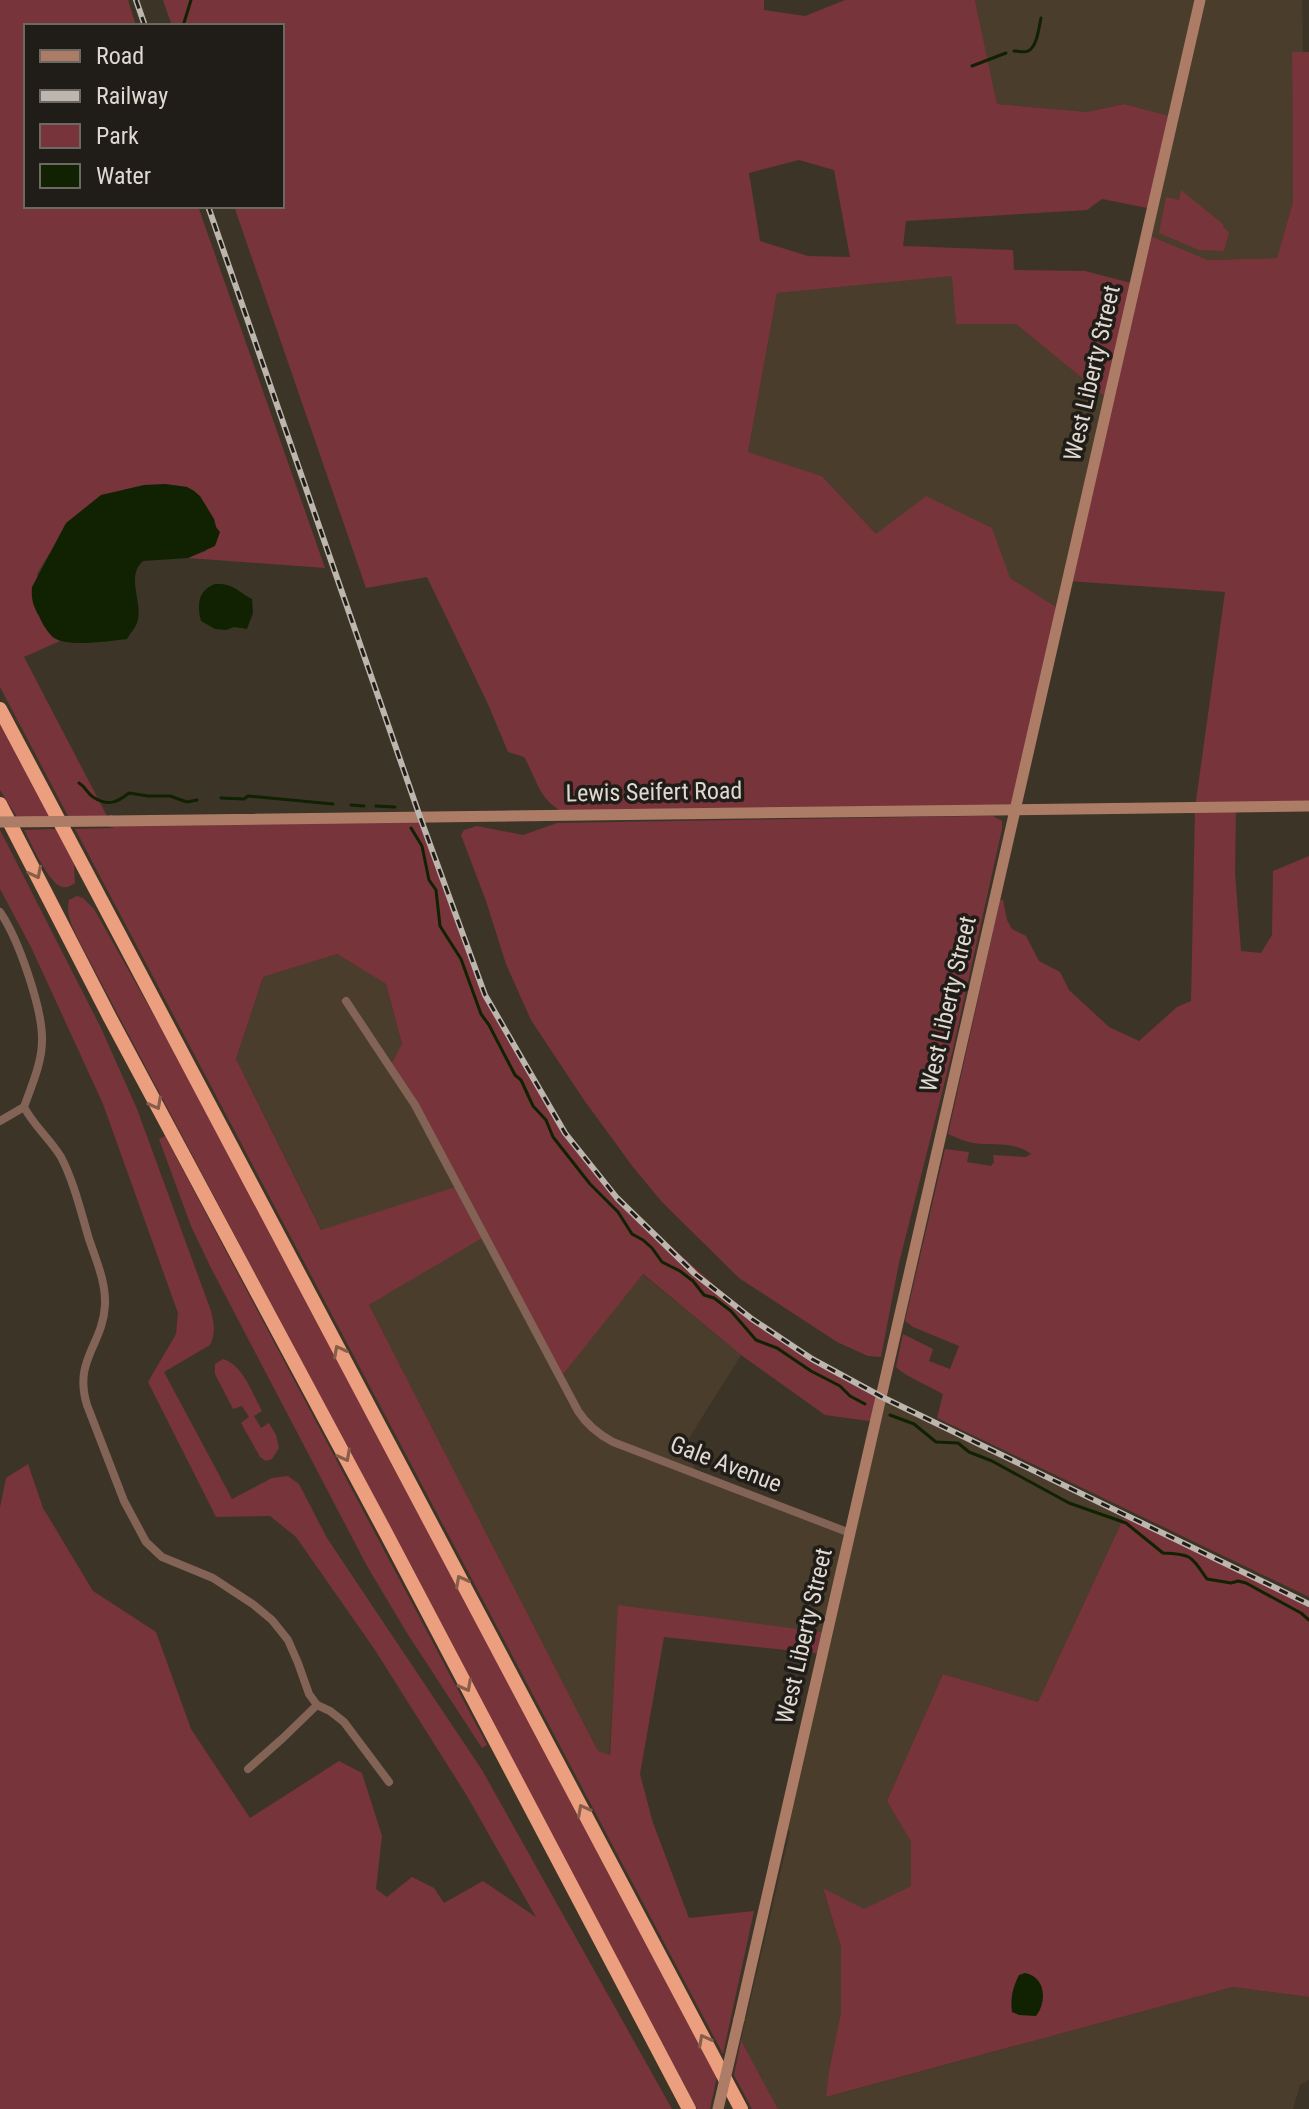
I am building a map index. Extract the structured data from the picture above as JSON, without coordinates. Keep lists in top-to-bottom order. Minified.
{"streets":{"main road":["West Liberty Street","Lewis Seifert Road"],"street":["Gale Avenue"]},"crossings":[["West Liberty Street","Lewis Seifert Road"],["West Liberty Street","Gale Avenue"]],"legend":["Road","Railway","Park","Water"]}
